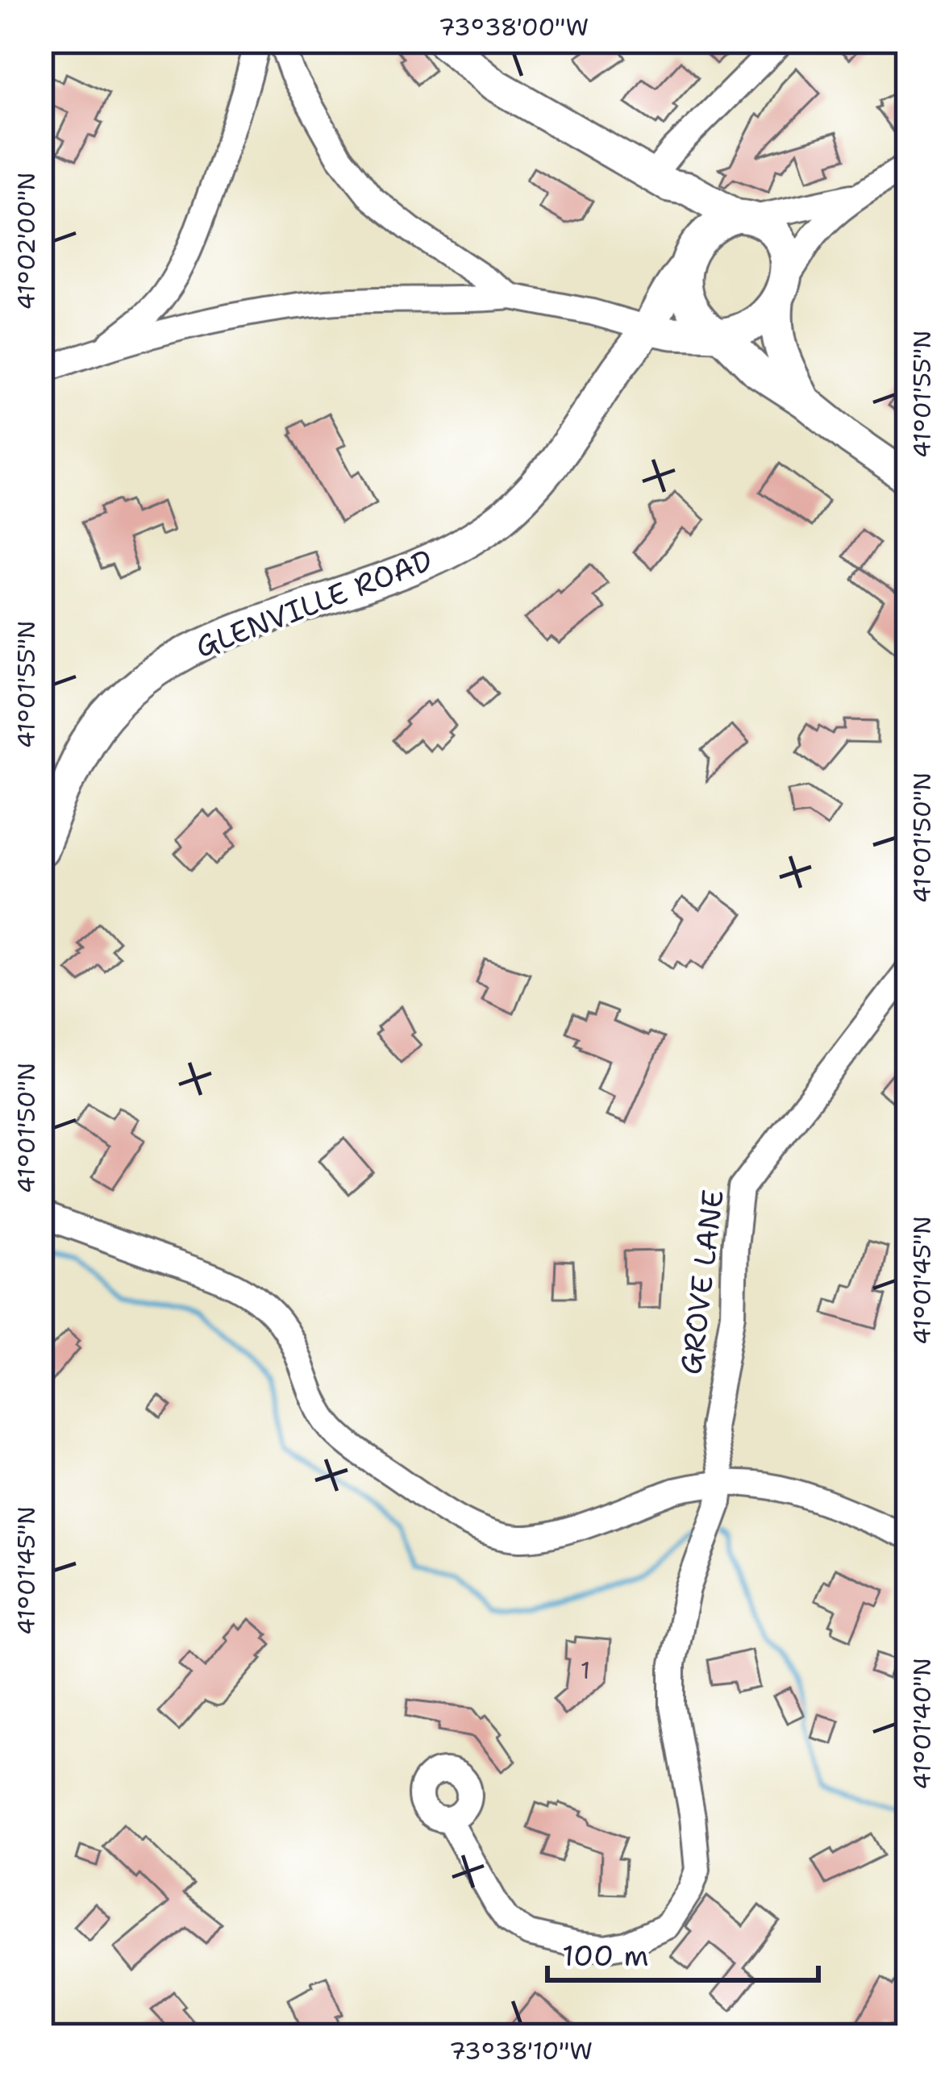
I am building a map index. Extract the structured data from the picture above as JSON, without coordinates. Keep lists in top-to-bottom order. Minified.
{"streets":{"main road":["GLENVILLE ROAD"],"street":["GROVE LANE"]},"house_numbers":["1"],"scale_bar":"100 m","coordinates":["73°38'00\"W","41°02'00\"N","41°01'55\"N","41°01'50\"N","41°01'45\"N","41°01'40\"N","73°38'10\"W"]}
